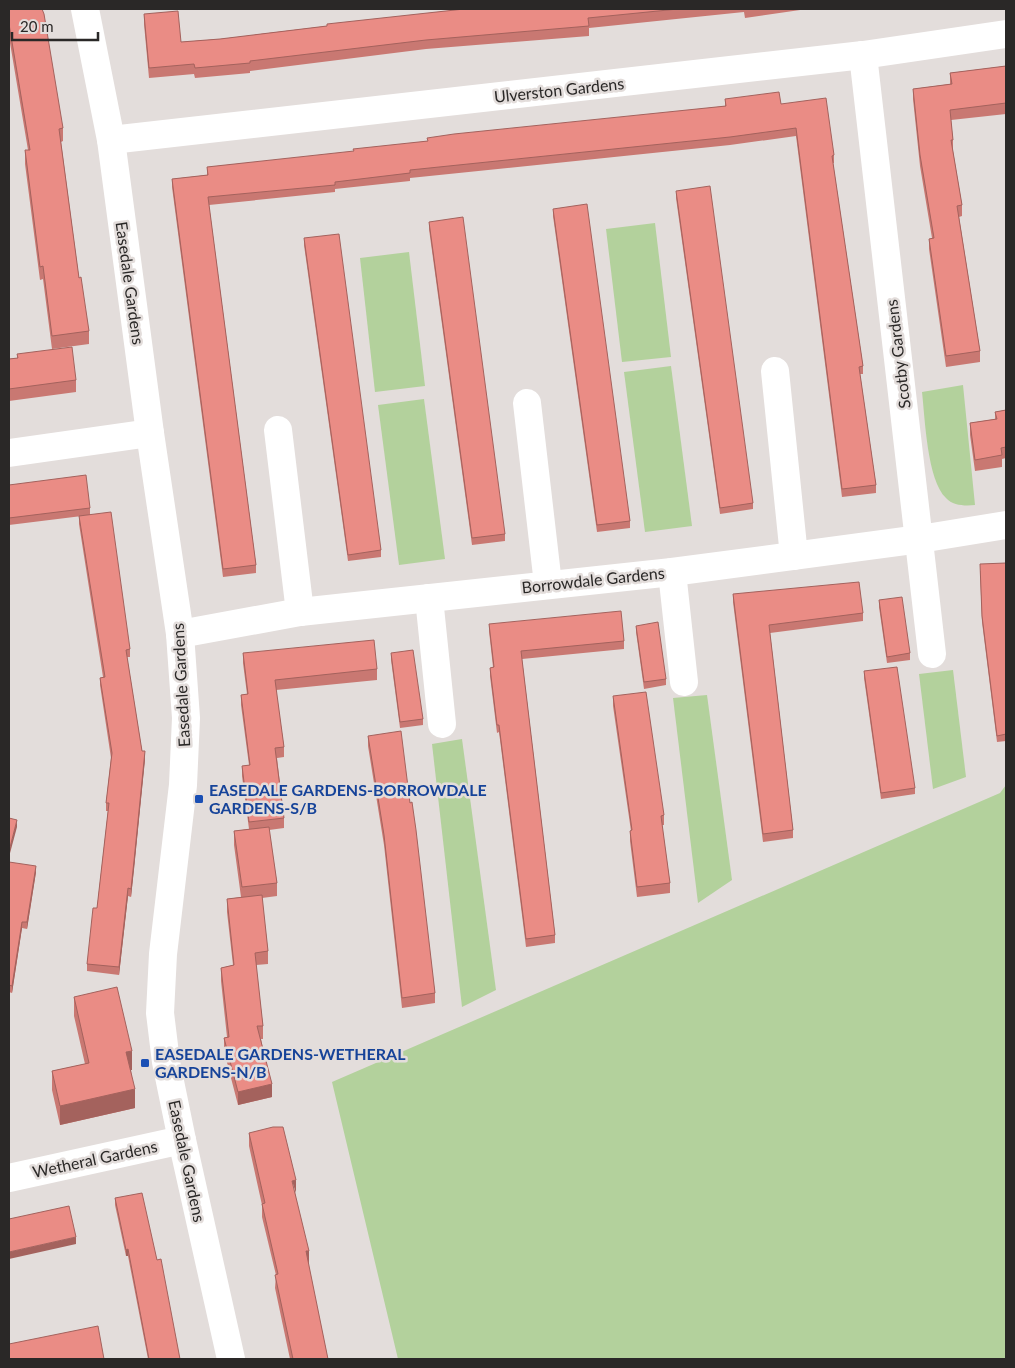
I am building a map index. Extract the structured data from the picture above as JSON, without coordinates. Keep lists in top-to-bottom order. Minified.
{"streets":{"street":["Ulverston Gardens","Easedale Gardens","Scotby Gardens","Borrowdale Gardens","Wetheral Gardens"]},"crossings":[["Ulverston Gardens","Easedale Gardens"],["Ulverston Gardens","Scotby Gardens"],["Easedale Gardens","Borrowdale Gardens"],["Easedale Gardens","Wetheral Gardens"],["Scotby Gardens","Borrowdale Gardens"]],"places":{"transit":["EASEDALE GARDENS-BORROWDALE GARDENS-S/B","EASEDALE GARDENS-WETHERAL GARDENS-N/B"]},"scale_bar":"20 m"}
